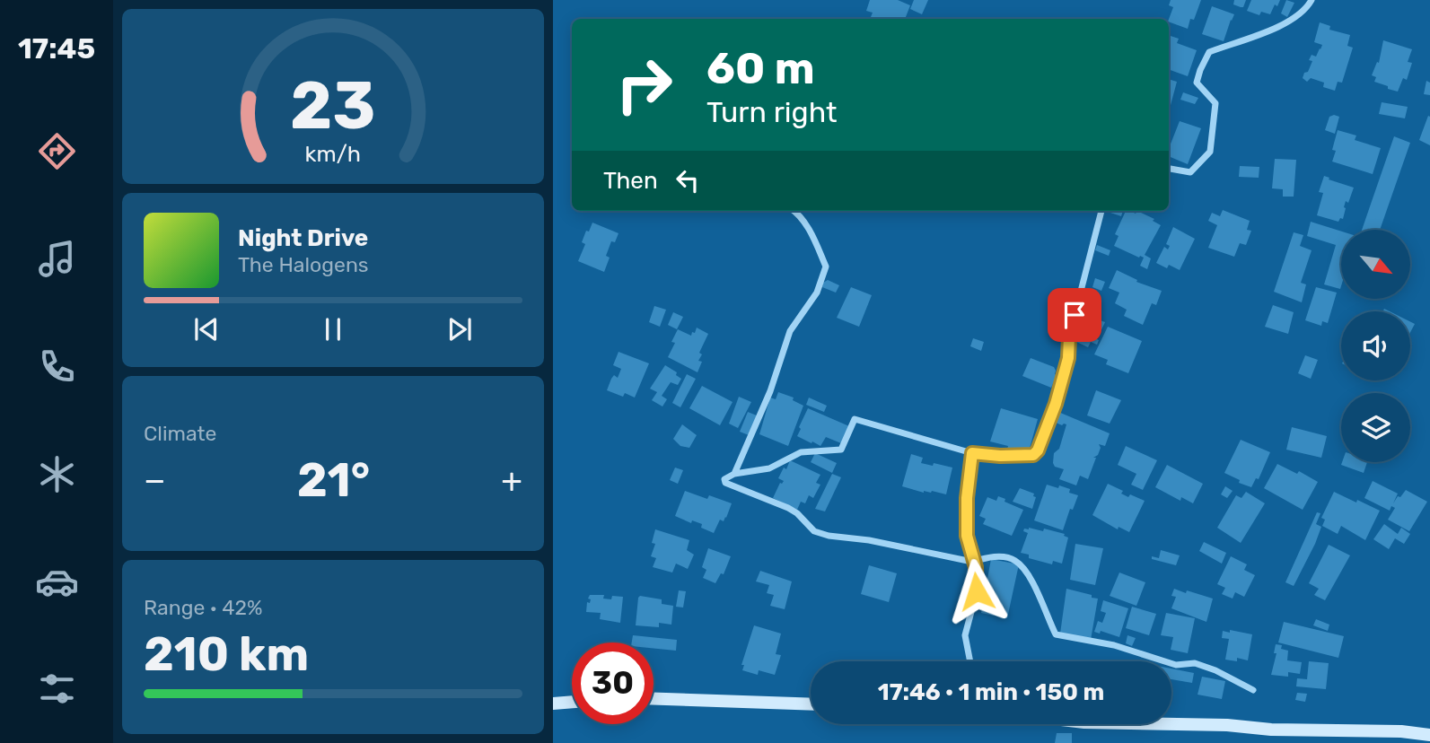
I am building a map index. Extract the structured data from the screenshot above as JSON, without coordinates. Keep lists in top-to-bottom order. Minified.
{"north":"bottom right","page":{"tabs":"17:45","turn":["60 m","Turn right"],"then":"Then","song":["Night Drive","The Halogens"],"tile":["Climate",["Range · 42%","210 km"]],"heat":["−","21°","+"],"limit":"30","trip":"17:46 · 1 min · 150 m","gauge":["23","km/h"]}}
